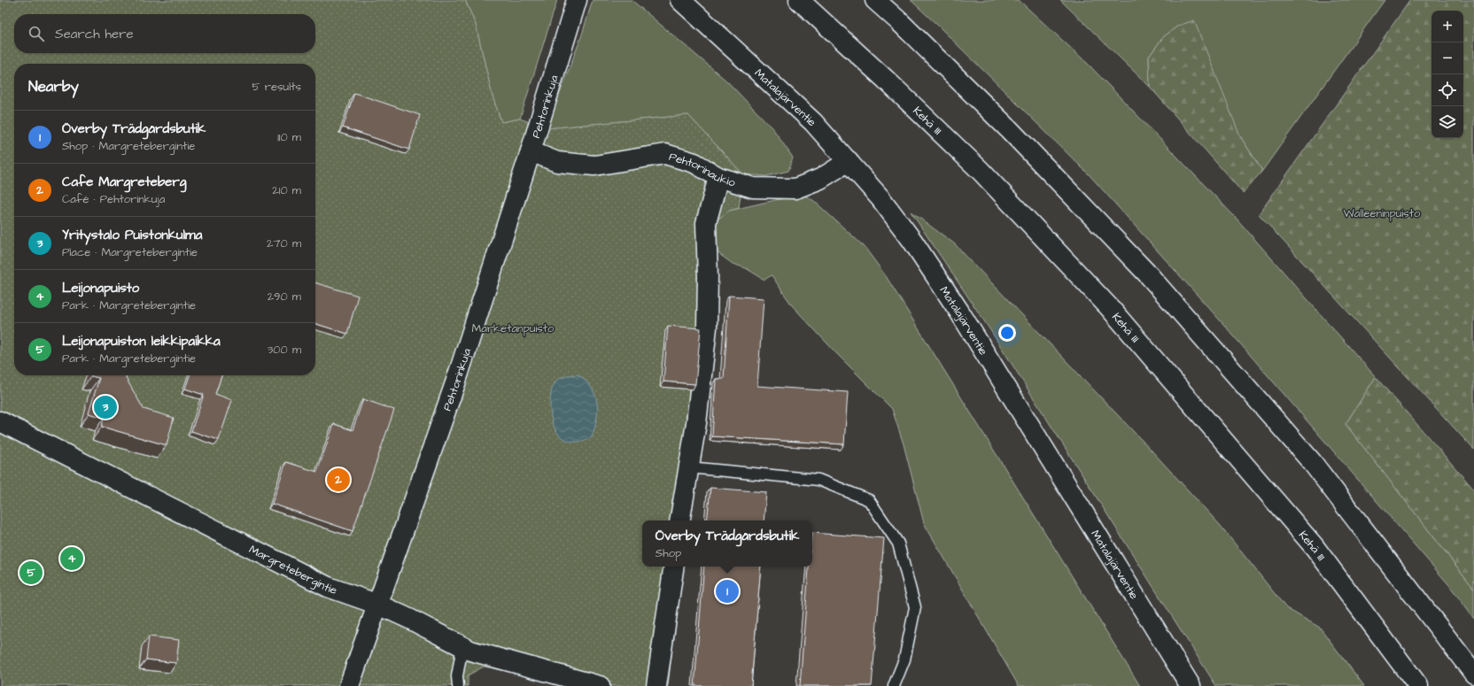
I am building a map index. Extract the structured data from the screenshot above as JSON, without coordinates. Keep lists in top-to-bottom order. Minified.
{"streets":{"main road":["Matalajärventie","Pehtorinkuja","Kehä III","Pehtorinaukio","Margretebergintie"]},"crossings":[["Matalajärventie","Pehtorinaukio"],["Pehtorinkuja","Pehtorinaukio"],["Pehtorinkuja","Margretebergintie"]],"parks":["Walleeninpuisto","Marketanpuisto"],"page":{"map_buttons":["+","−"],"search":"Search here","heading":["Nearby","5 results"],"list":[{"mark":"1","name":"Överby Trädgårdsbutik","note":"Shop · Margretebergintie","value":"110 m"},{"mark":"2","name":"Cafe Margreteberg","note":"Café · Pehtorinkuja","value":"210 m"},{"mark":"3","name":"Yritystalo Puistonkulma","note":"Place · Margretebergintie","value":"270 m"},{"mark":"4","name":"Leijonapuisto","note":"Park · Margretebergintie","value":"290 m"},{"mark":"5","name":"Leijonapuiston leikkipaikka","note":"Park · Margretebergintie","value":"300 m"}],"pins":["3","2","4","5","1"],"popup":["Överby Trädgårdsbutik","Shop"]}}
